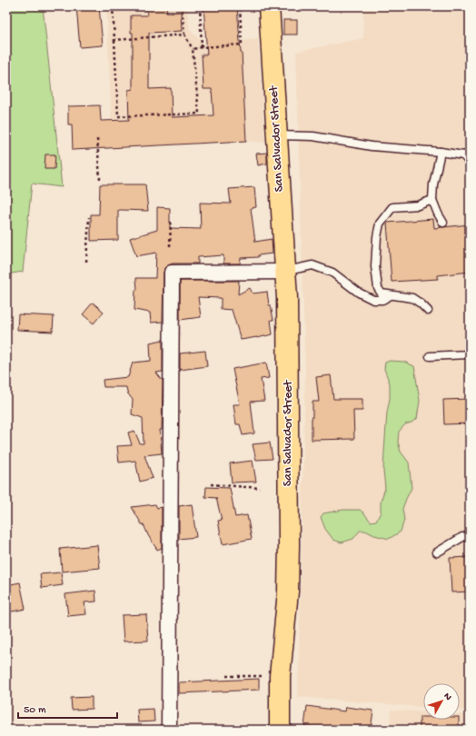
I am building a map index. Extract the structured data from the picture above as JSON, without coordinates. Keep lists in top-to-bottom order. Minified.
{"streets":{"highway":["San Salvador Street"]},"scale_bar":"50 m","north":"top right"}
